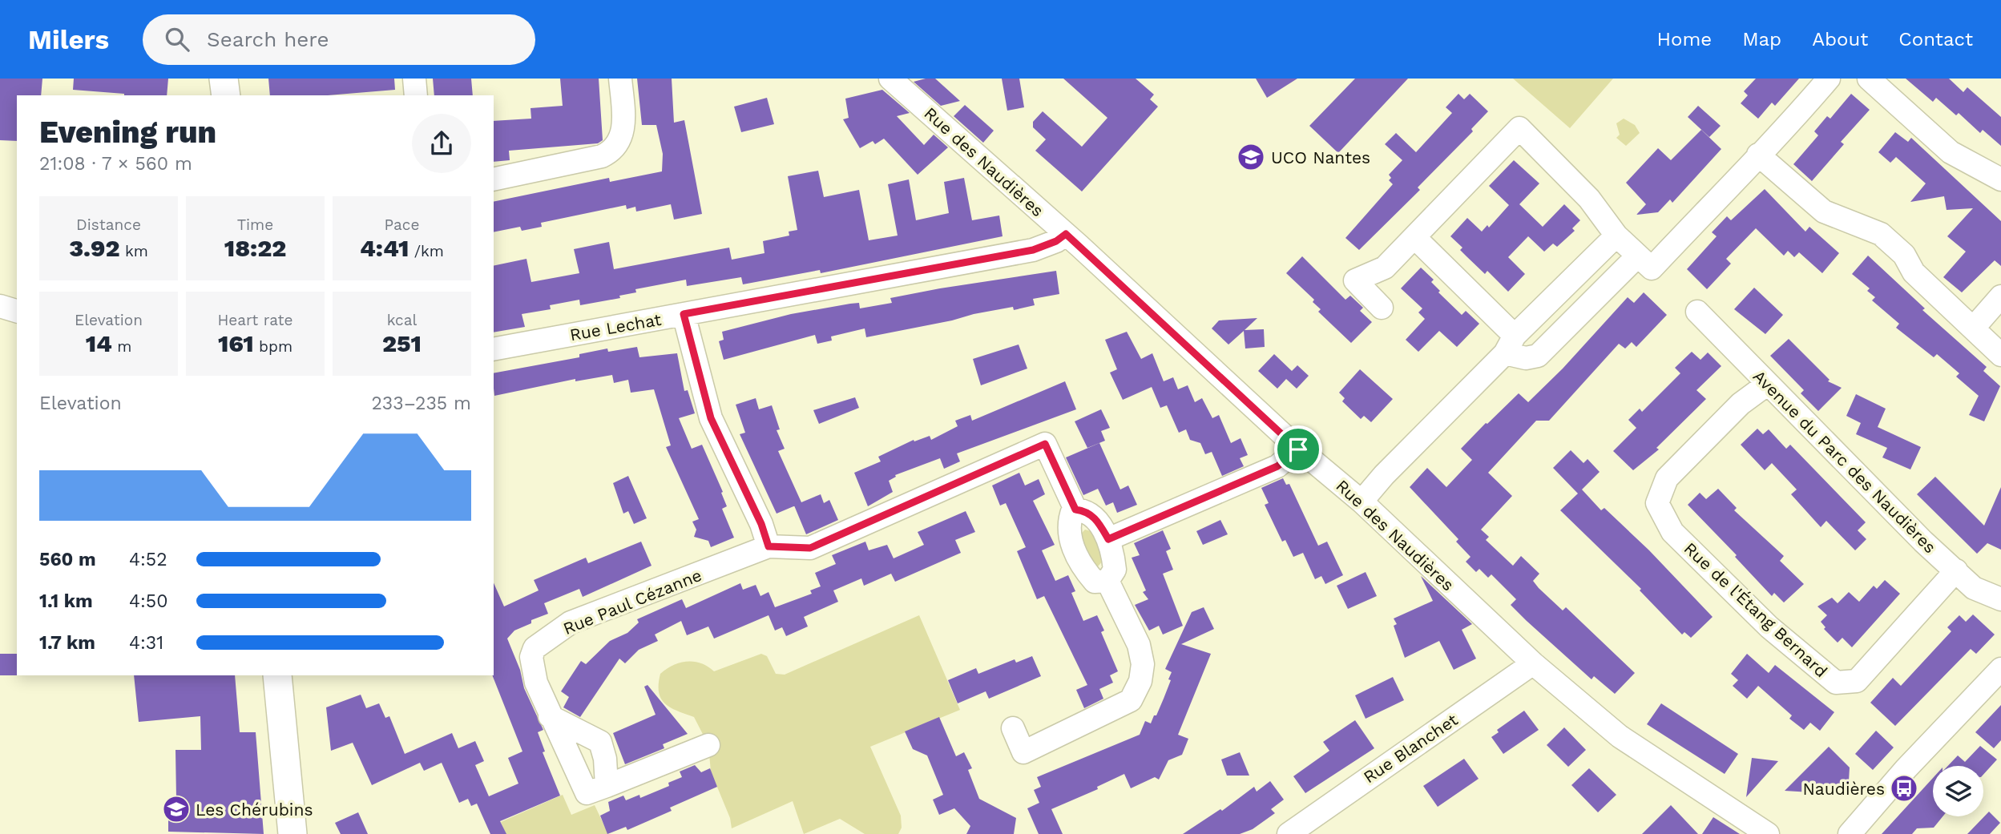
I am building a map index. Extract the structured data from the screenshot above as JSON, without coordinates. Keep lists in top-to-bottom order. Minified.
{"streets":{"street":["Rue des Naudières","Rue Lechat","Avenue du Parc des Naudières","Rue Paul Cézanne","Rue de l'Étang Bernard","Rue Blanchet"]},"crossings":[["Rue des Naudières","Rue Lechat"],["Rue des Naudières","Rue Blanchet"],["Avenue du Parc des Naudières","Rue de l'Étang Bernard"]],"places":{"school or university":["UCO Nantes","Les Chérubins"],"bus stop":["Naudières"]},"page":{"header":"Milers","search":"Search here","nav":["Home","Map","About","Contact"],"heading":["Evening run","21:08 · 7 × 560 m"],"stats":[["Distance","3.92 km"],["Time","18:22"],["Pace","4:41 /km"],["Elevation","14 m"],["Heart rate","161 bpm"],["kcal","251"]],"chart":["Elevation","233–235 m"],"list":[{"name":"560 m","note":"4:52"},{"name":"1.1 km","note":"4:50"},{"name":"1.7 km","note":"4:31"}]}}
